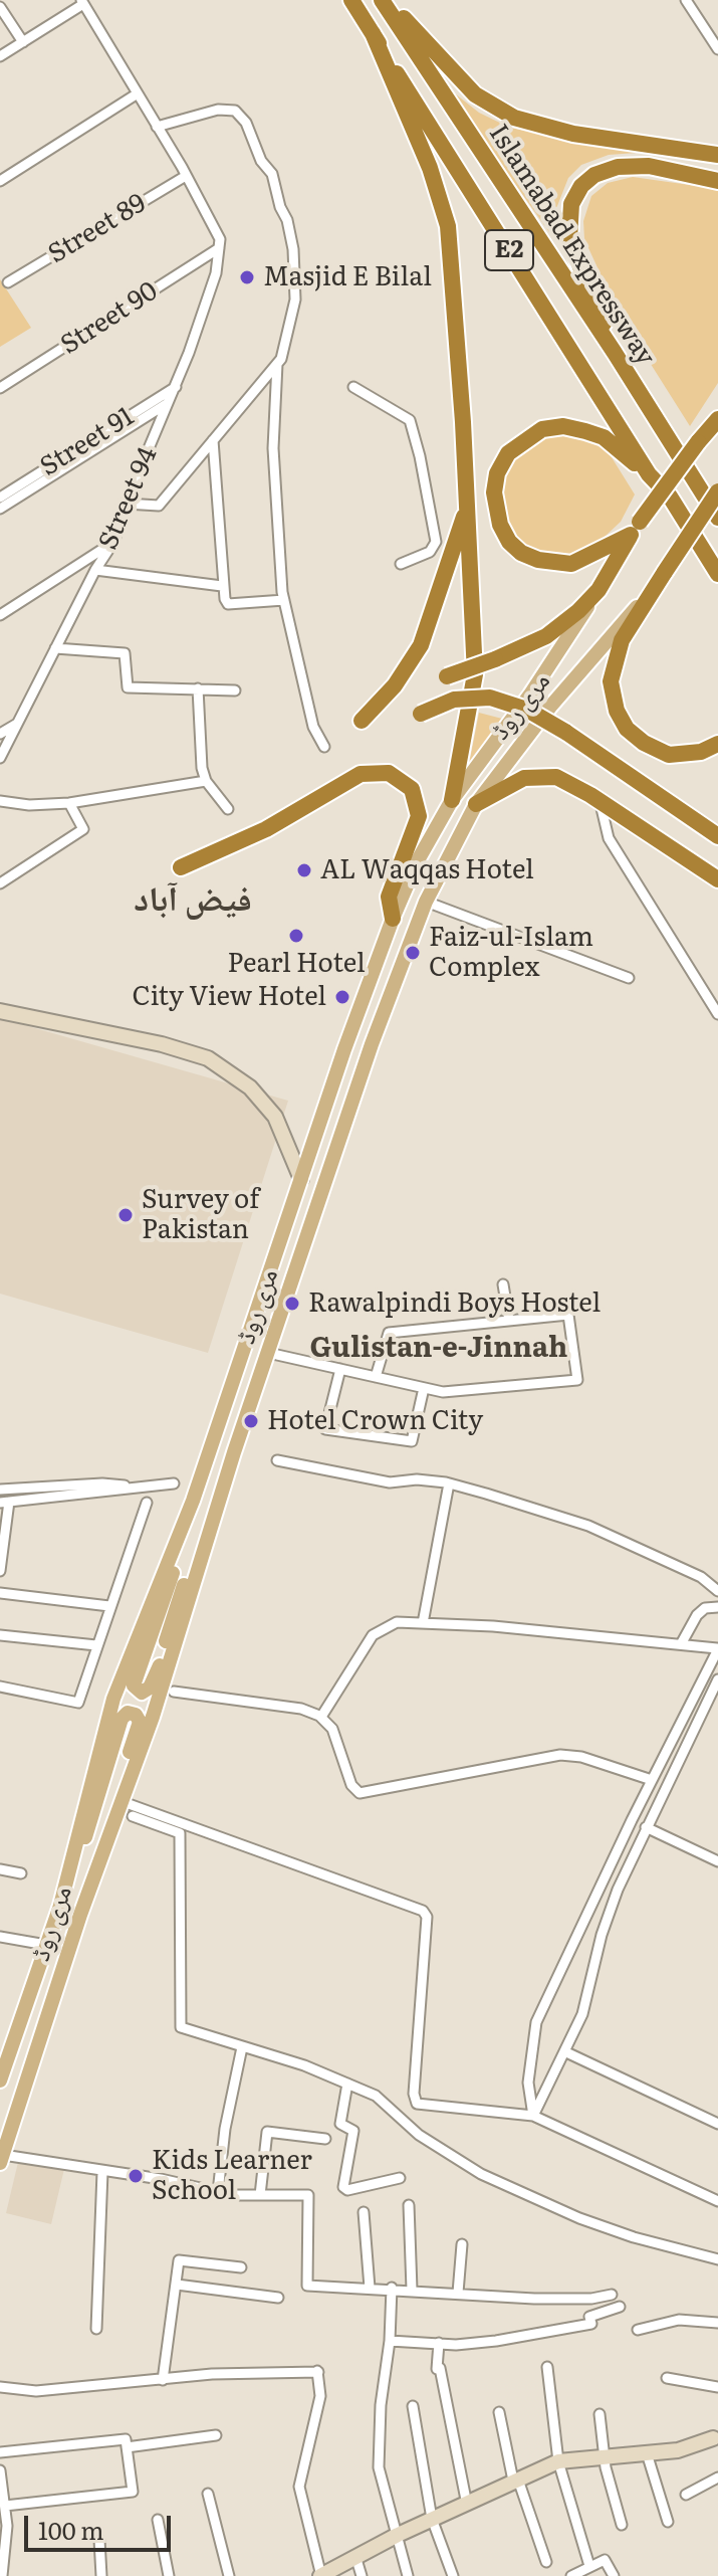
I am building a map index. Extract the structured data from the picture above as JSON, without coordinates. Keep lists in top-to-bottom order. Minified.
{"streets":{"highway":["Islamabad Expressway","E2","مری روڈ"],"street":["Street 89","Street 90","Street 91","Street 94"]},"crossings":[["Street 90","Street 94"],["Street 91","Street 94"]],"districts":["فیض آباد","Gulistan-e-Jinnah"],"places":["Masjid E Bilal","AL Waqqas Hotel","Pearl Hotel","Faiz-ul-Islam Complex","City View Hotel","Survey of Pakistan","Rawalpindi Boys Hostel","Hotel Crown City","Kids Learner School"],"scale_bar":"100 m"}
